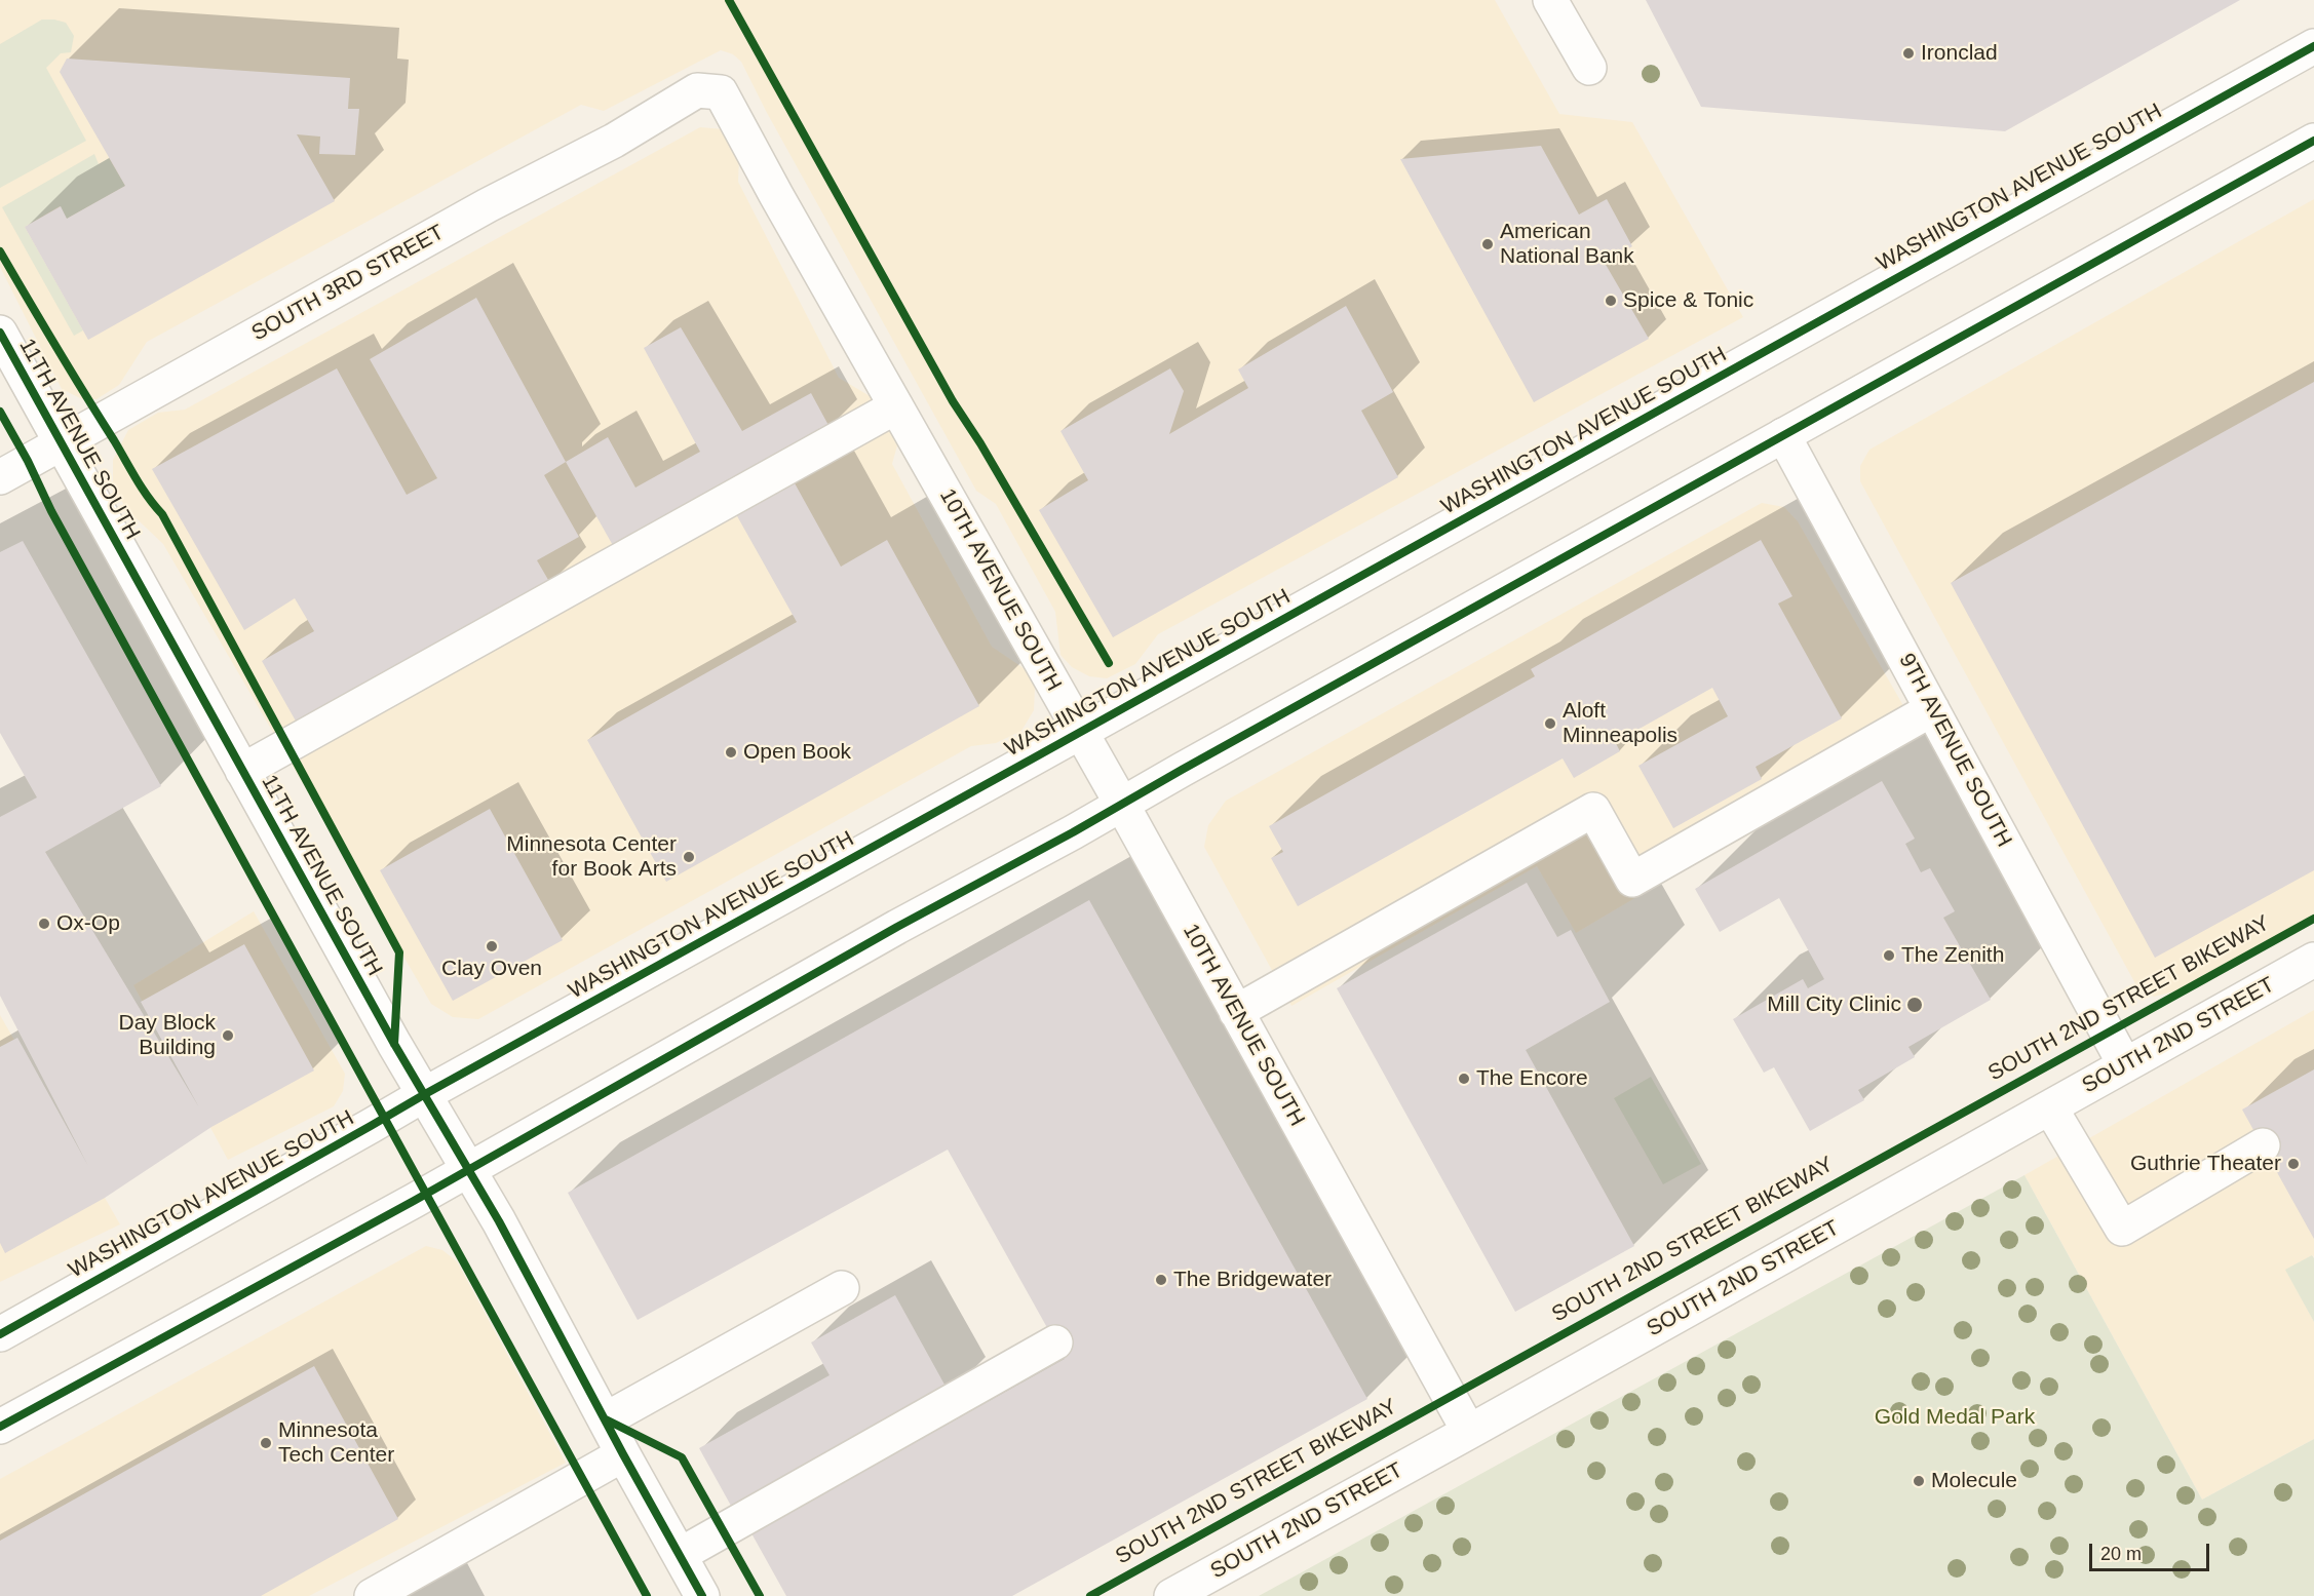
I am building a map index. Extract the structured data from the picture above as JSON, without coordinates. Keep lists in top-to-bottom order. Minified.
{"streets":{"street":["WASHINGTON AVENUE SOUTH","SOUTH 3RD STREET","11TH AVENUE SOUTH","10TH AVENUE SOUTH","9TH AVENUE SOUTH","SOUTH 2ND STREET"],"cycle path":["SOUTH 2ND STREET BIKEWAY"]},"crossings":[["WASHINGTON AVENUE SOUTH","11TH AVENUE SOUTH"],["WASHINGTON AVENUE SOUTH","10TH AVENUE SOUTH"],["SOUTH 3RD STREET","11TH AVENUE SOUTH"],["SOUTH 3RD STREET","10TH AVENUE SOUTH"],["10TH AVENUE SOUTH","SOUTH 2ND STREET"],["9TH AVENUE SOUTH","SOUTH 2ND STREET"]],"parks":["Gold Medal Park"],"places":["Ironclad","American National Bank","Spice & Tonic","Aloft Minneapolis","Open Book","Minnesota Center for Book Arts","Ox-Op","Clay Oven","The Zenith","Mill City Clinic","Day Block Building","The Encore","Guthrie Theater","The Bridgewater","Minnesota Tech Center","Molecule"],"scale_bar":"20 m"}
